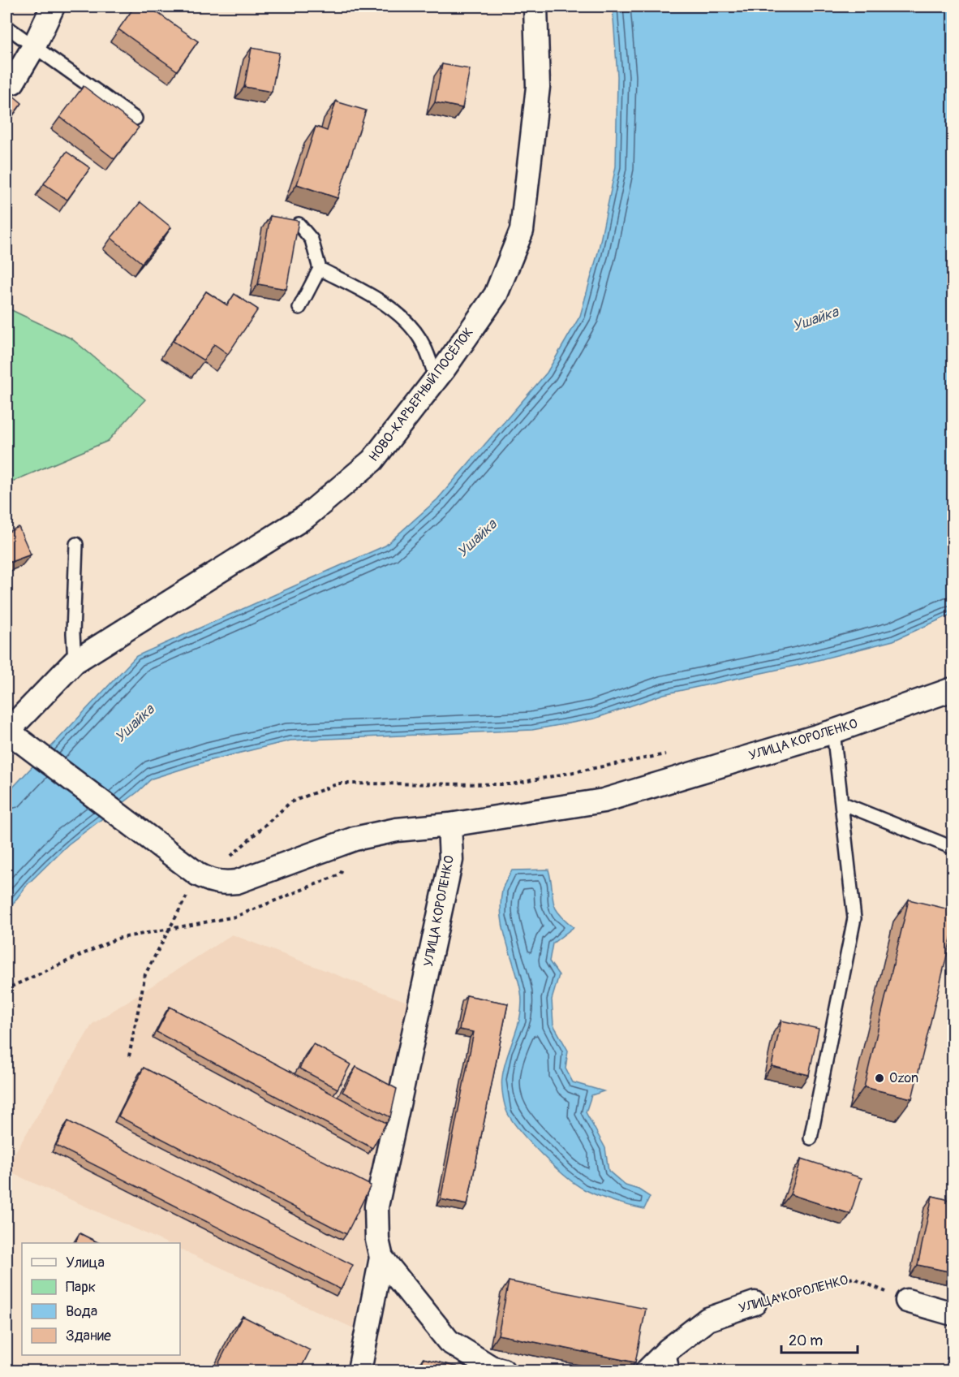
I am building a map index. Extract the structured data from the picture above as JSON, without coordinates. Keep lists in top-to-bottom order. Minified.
{"streets":{"street":["НОВО-КАРЬЕРНЫЙ ПОСЁЛОК","УЛИЦА КОРОЛЕНКО"]},"water":["Ушайка"],"places":["Ozon"],"legend":["Улица","Парк","Вода","Здание"],"scale_bar":"20 m"}
